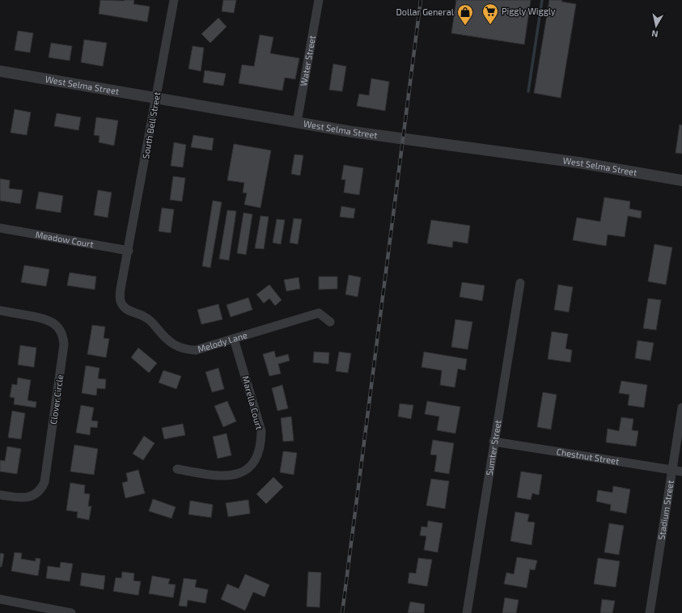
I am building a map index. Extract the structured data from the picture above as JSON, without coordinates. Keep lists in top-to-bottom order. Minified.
{"streets":{"street":["Water Street","West Selma Street","South Bell Street","Meadow Court","Melody Lane","Clover Circle","Marella Court","Sumter Street","Chestnut Street","Stadium Street"]},"crossings":[["Water Street","West Selma Street"],["West Selma Street","South Bell Street"],["South Bell Street","Meadow Court"],["South Bell Street","Melody Lane"],["Meadow Court","Melody Lane"],["Melody Lane","Marella Court"],["Sumter Street","Chestnut Street"],["Chestnut Street","Stadium Street"]],"places":{"supermarket":["Piggly Wiggly"],"shop":["Dollar General"]},"north":"bottom"}
